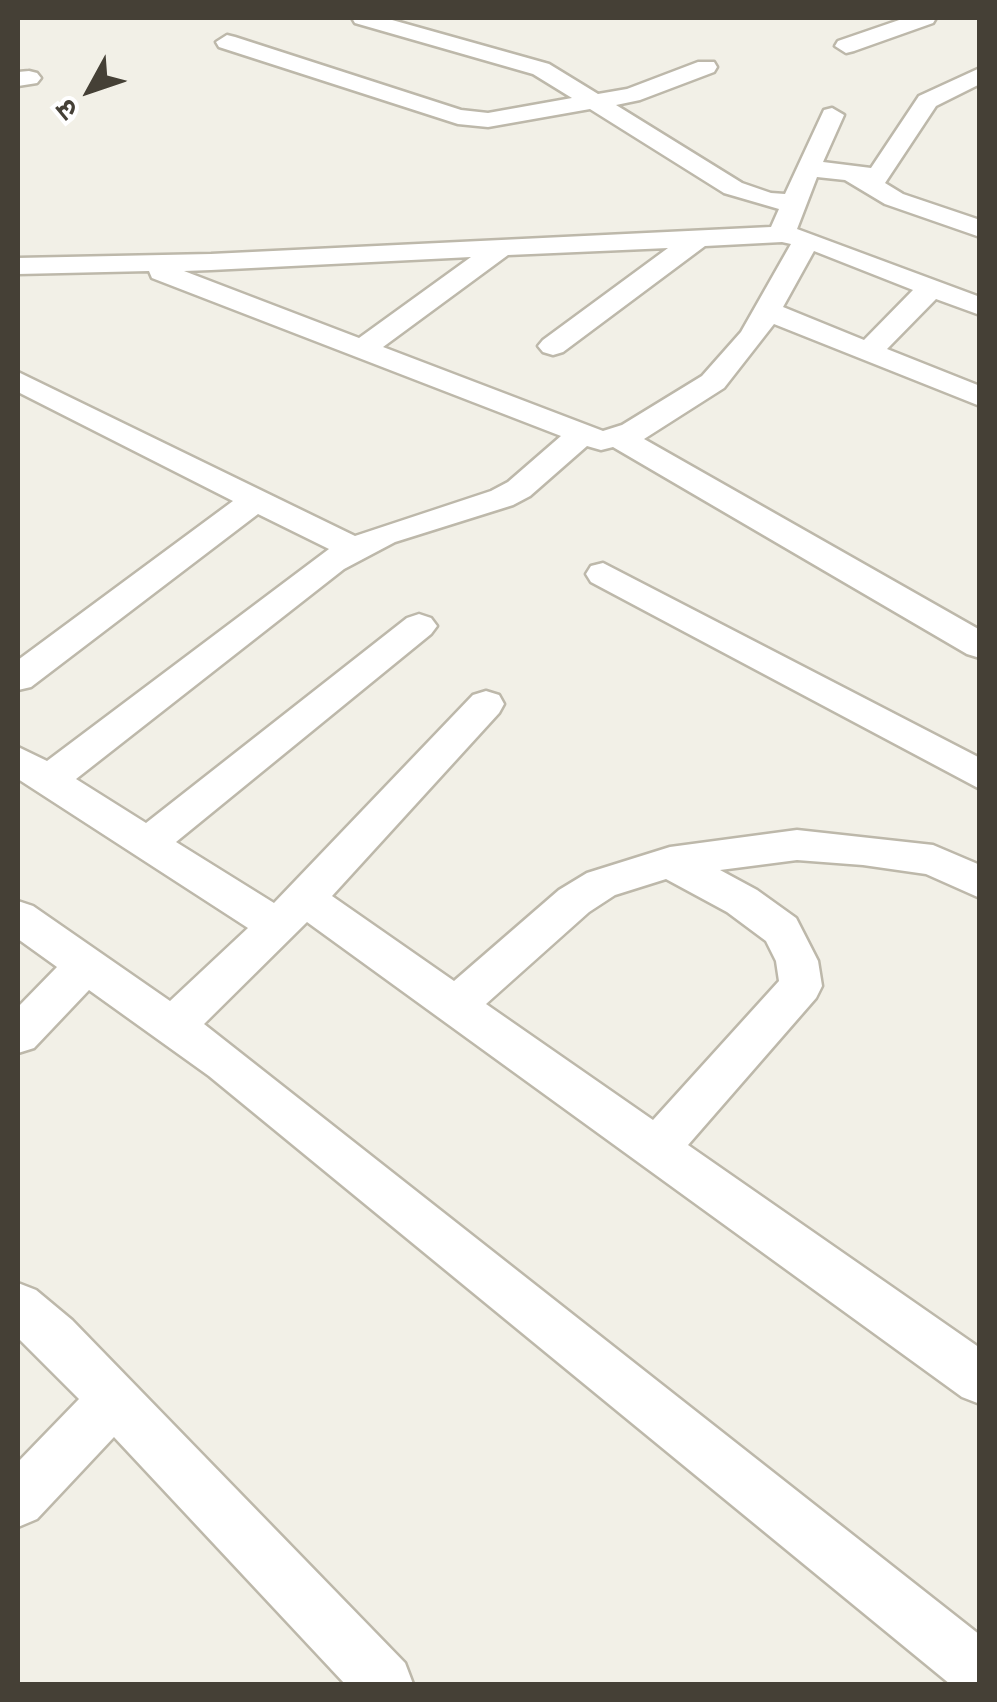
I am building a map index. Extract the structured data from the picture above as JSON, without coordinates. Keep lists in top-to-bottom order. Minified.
{"north":"bottom left"}
